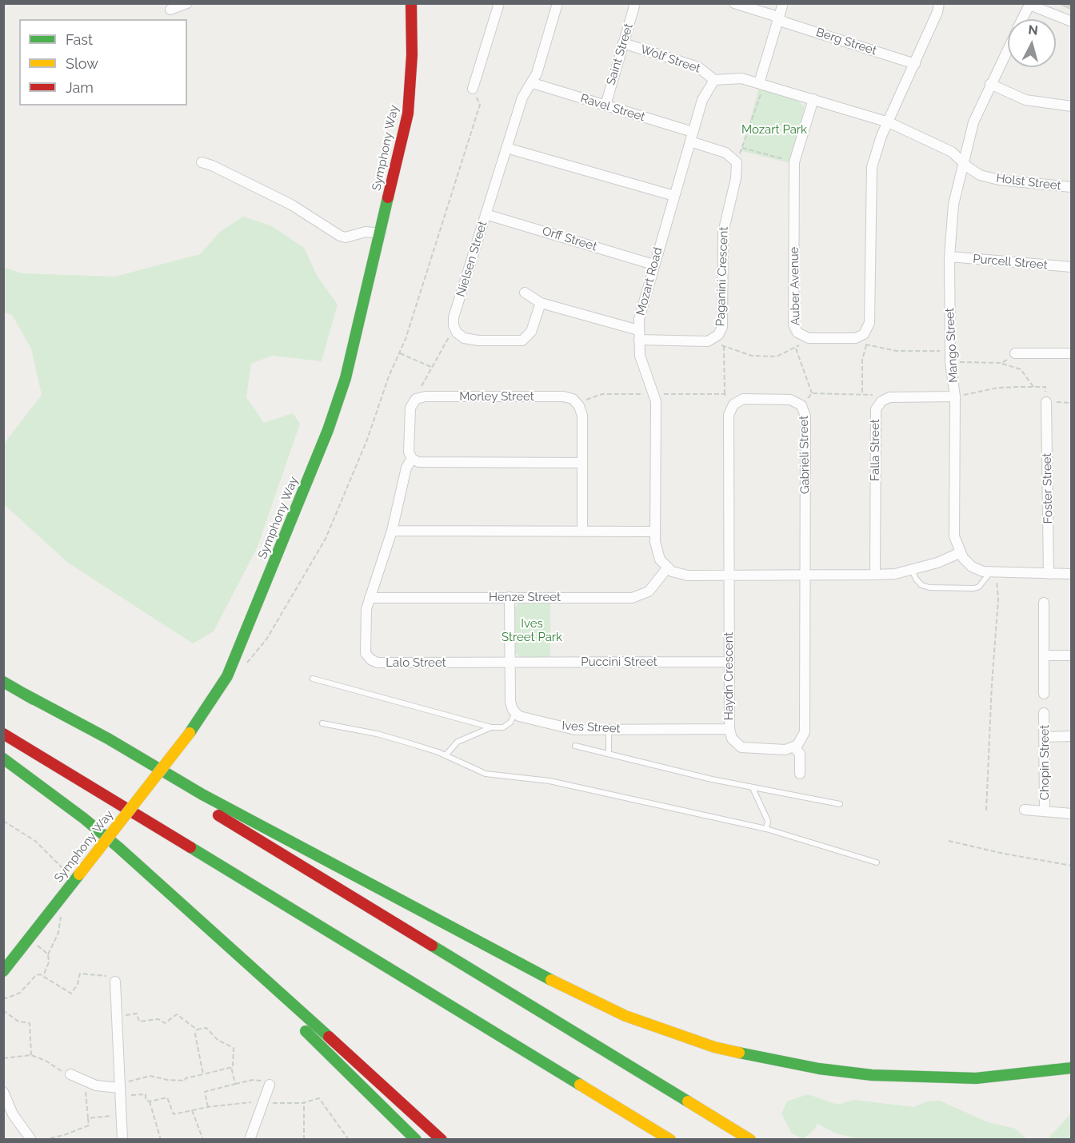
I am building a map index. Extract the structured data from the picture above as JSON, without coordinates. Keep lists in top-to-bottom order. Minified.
{"streets":{"main road":["Symphony Way"],"street":["Berg Street","Saint Street","Wolf Street","Ravel Street","Holst Street","Orff Street","Nielsen Street","Purcell Street","Paganini Crescent","Mozart Road","Auber Avenue","Mango Street","Morley Street","Falla Street","Gabrieli Street","Foster Street","Henze Street","Puccini Street","Lalo Street","Haydn Crescent","Ives Street","Chopin Street"]},"crossings":[["Saint Street","Wolf Street"],["Saint Street","Ravel Street"],["Wolf Street","Mozart Road"],["Ravel Street","Mozart Road"],["Holst Street","Mango Street"],["Orff Street","Nielsen Street"],["Orff Street","Mozart Road"],["Purcell Street","Mango Street"],["Paganini Crescent","Mozart Road"],["Mozart Road","Henze Street"],["Mango Street","Falla Street"],["Gabrieli Street","Haydn Crescent"],["Henze Street","Lalo Street"],["Puccini Street","Lalo Street"],["Puccini Street","Haydn Crescent"],["Haydn Crescent","Ives Street"]],"parks":["Mozart Park","Ives Street Park"],"legend":["Fast","Slow","Jam"],"north":"top"}
